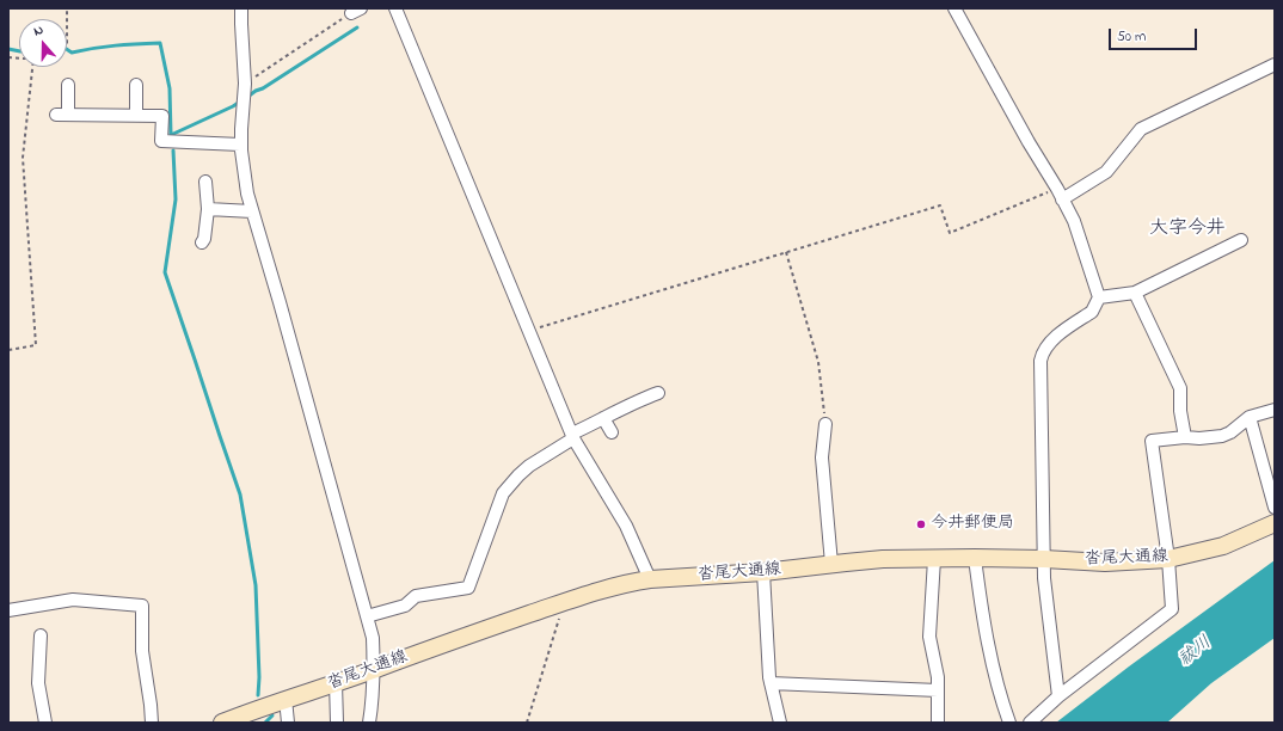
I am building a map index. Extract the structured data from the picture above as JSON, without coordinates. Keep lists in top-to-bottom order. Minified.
{"streets":{"main road":["沓尾大通線"]},"districts":["大字今井"],"water":["祓川"],"places":["今井郵便局"],"scale_bar":"50 m","north":"top"}
